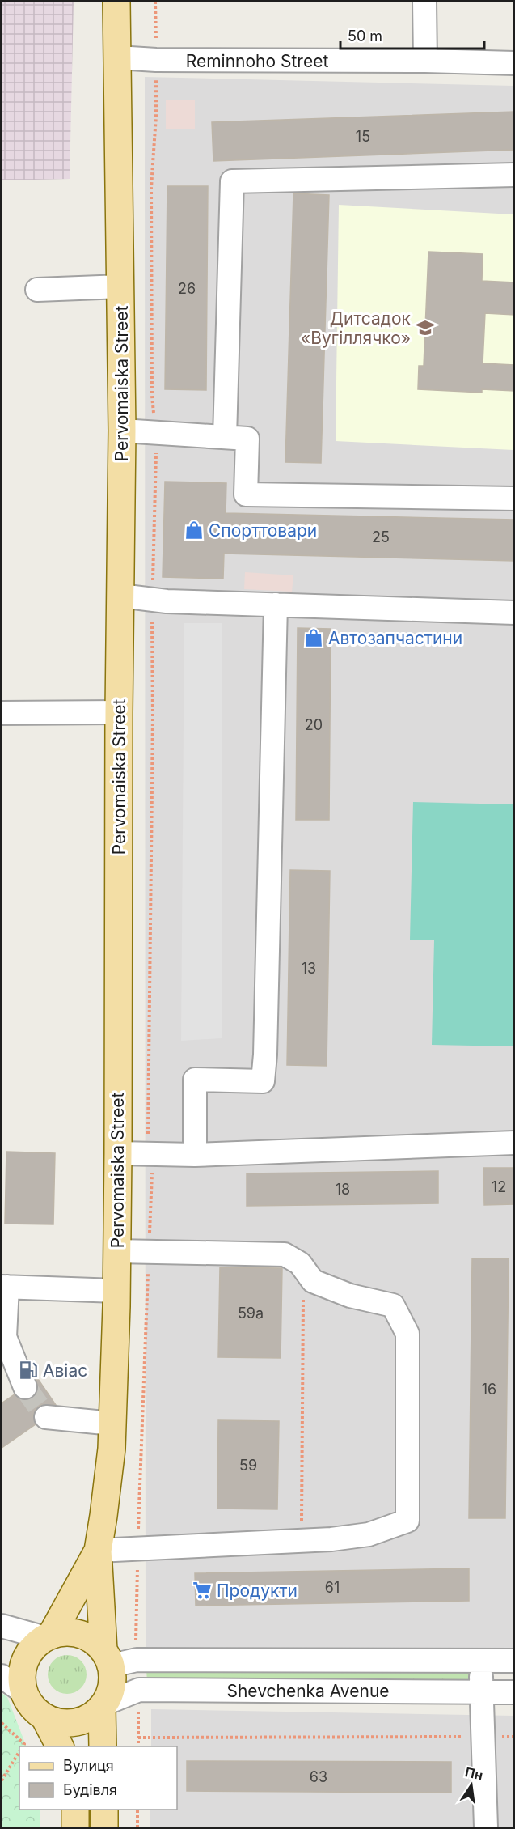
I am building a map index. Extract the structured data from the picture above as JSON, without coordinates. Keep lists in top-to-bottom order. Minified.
{"streets":{"main road":["Pervomaiska Street"],"street":["Reminnoho Street","Shevchenka Avenue"]},"crossings":[["Reminnoho Street","Pervomaiska Street"],["Pervomaiska Street","Shevchenka Avenue"]],"places":{"school or university":["Дитсадок «Вугіллячко»"],"shop":["Спорттовари","Автозапчастини"],"fuel station":["Авіас"],"supermarket":["Продукти"]},"house_numbers":["15","26","25","20","13","12","18","59а","16","59","61","63"],"legend":["Вулиця","Будівля"],"scale_bar":"50 m","north":"top"}
